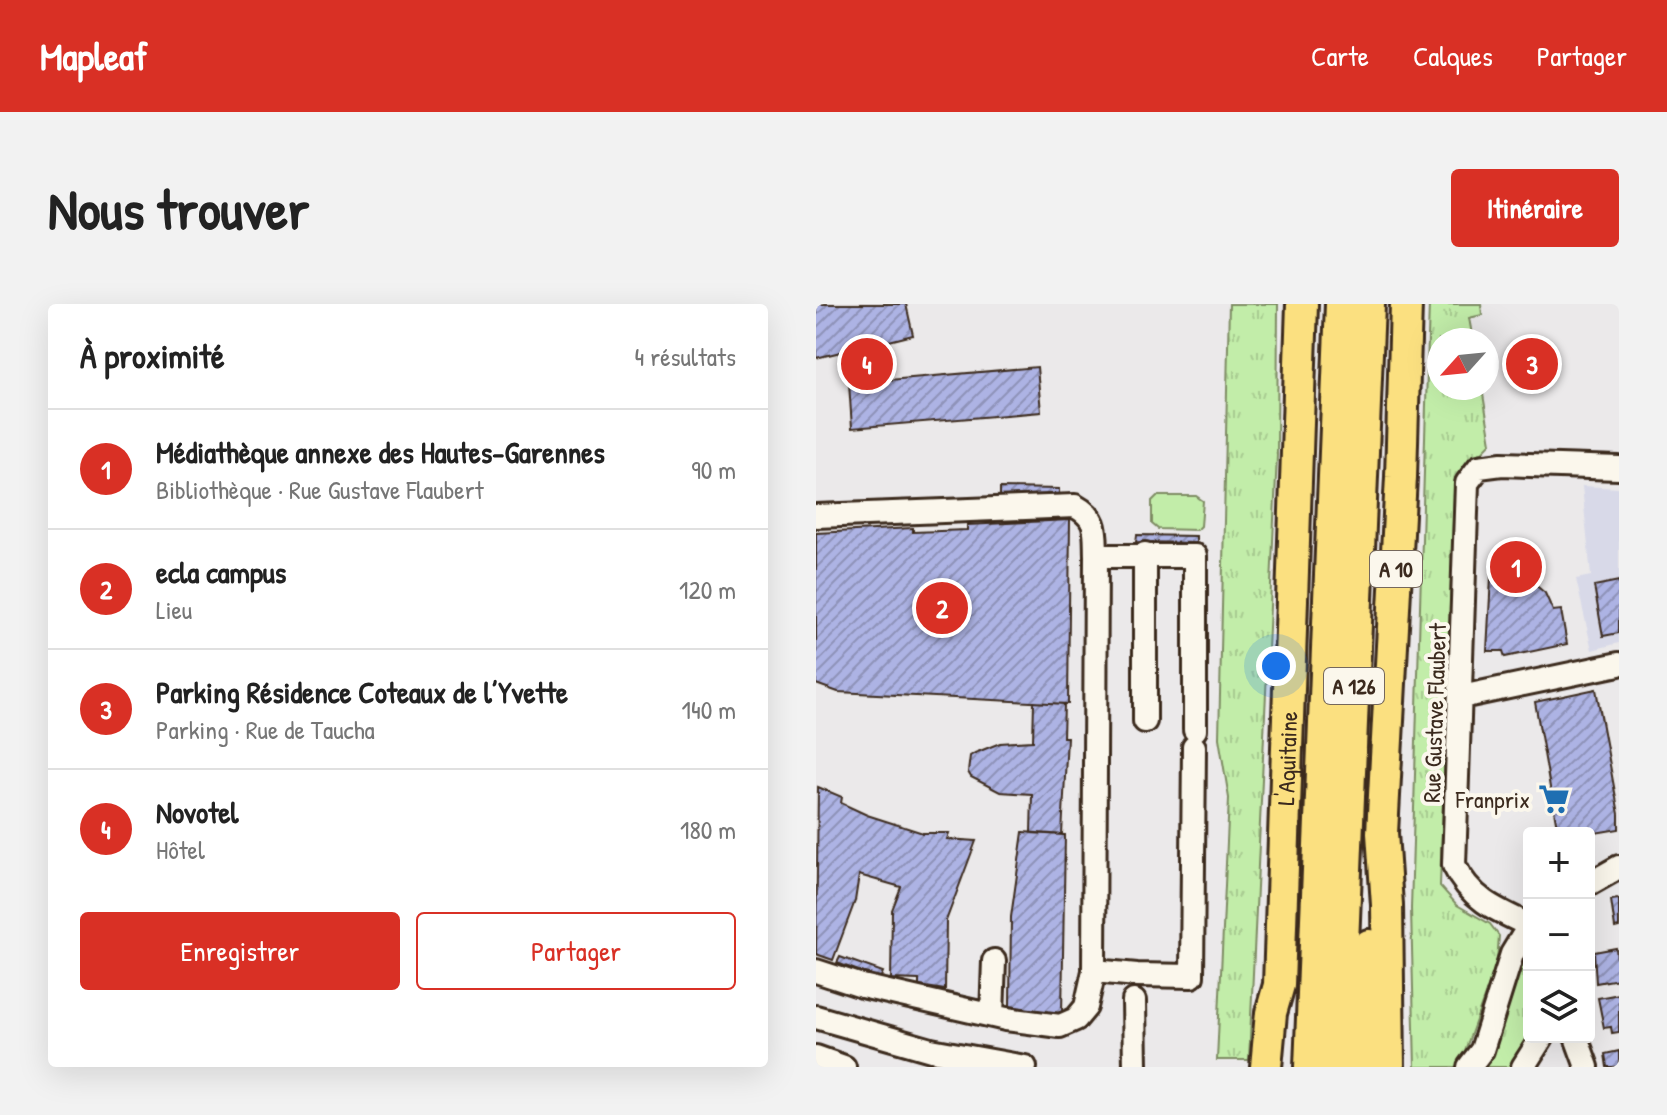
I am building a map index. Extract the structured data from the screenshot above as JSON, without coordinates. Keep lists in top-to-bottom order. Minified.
{"streets":{"highway":["A 10","A 126","L'Aquitaine"],"street":["Rue Gustave Flaubert"]},"places":{"supermarket":["Franprix"]},"north":"bottom left","page":{"header":"Mapleaf","nav":["Carte","Calques","Partager"],"buttons":["Itinéraire",["Enregistrer","Partager"]],"title":"Nous trouver","heading":["À proximité","4 résultats"],"pins":["3","4","1","2"],"list":[{"mark":"1","name":"Médiathèque annexe des Hautes-Garennes","note":"Bibliothèque · Rue Gustave Flaubert","value":"90 m"},{"mark":"2","name":"ecla campus","note":"Lieu","value":"120 m"},{"mark":"3","name":"Parking Résidence Coteaux de l’Yvette","note":"Parking · Rue de Taucha","value":"140 m"},{"mark":"4","name":"Novotel","note":"Hôtel","value":"180 m"}],"map_buttons":["+","−"]}}
